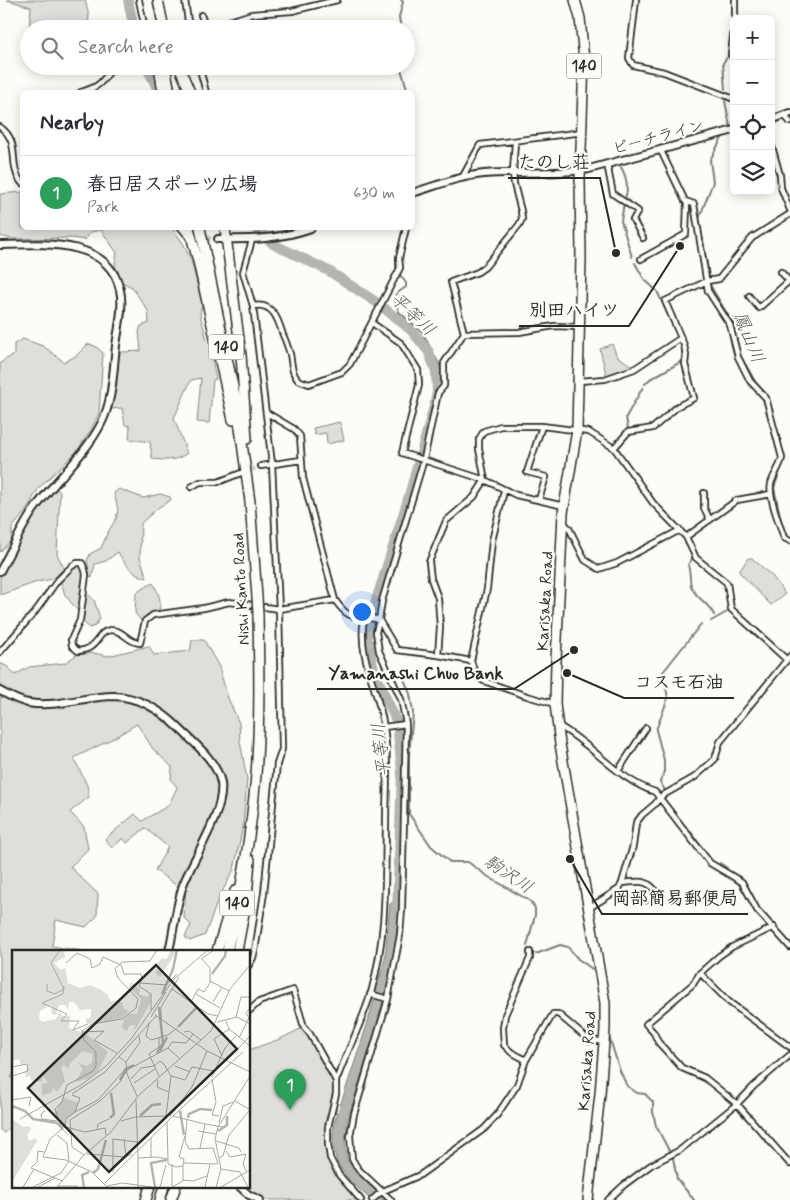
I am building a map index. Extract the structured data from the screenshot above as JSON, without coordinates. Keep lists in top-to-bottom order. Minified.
{"streets":{"highway":["140","Nishi Kanto Road","Karisaka Road"],"street":["ピーチライン"]},"crossings":[["ピーチライン","Karisaka Road"]],"water":["平等川","鳳山川","駒沢川"],"places":["別田ハイツ","たのし荘","Yamanashi Chuo Bank","コスモ石油","岡部簡易郵便局"],"page":{"map_buttons":["+","−"],"search":"Search here","heading":"Nearby","list":[{"mark":"1","name":"春日居スポーツ広場","note":"Park","value":"630 m"}],"pins":"1"}}
